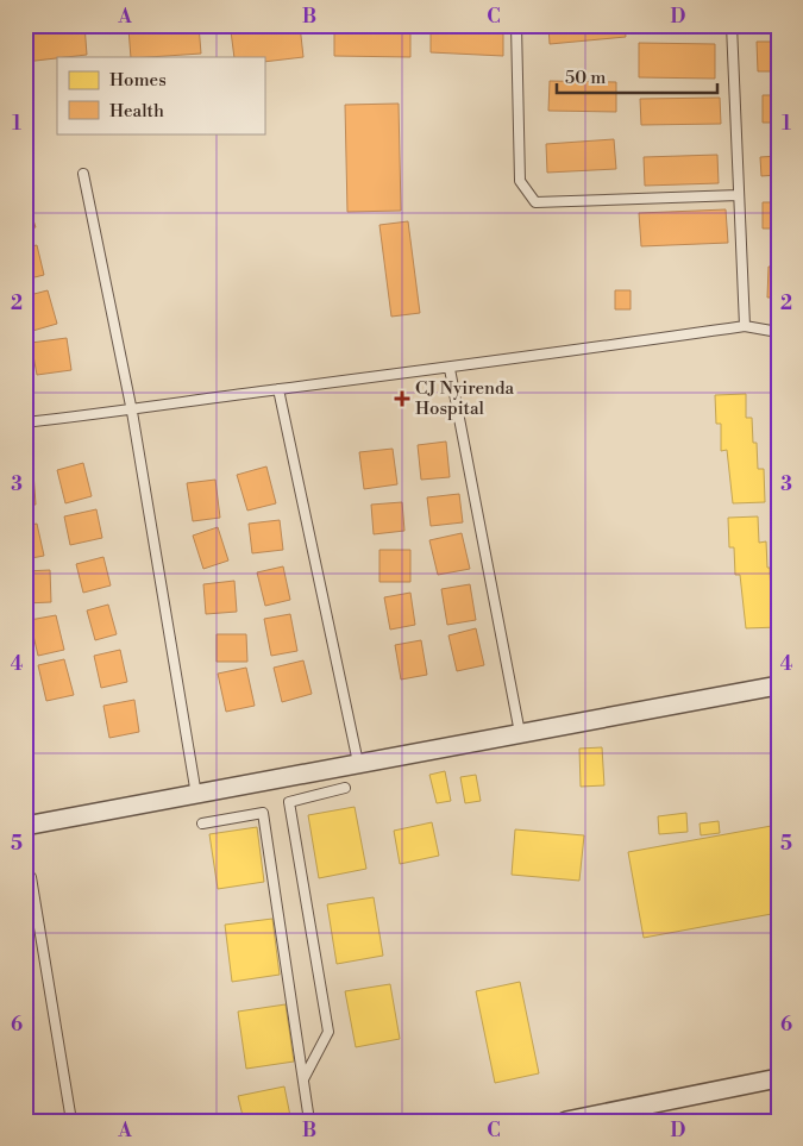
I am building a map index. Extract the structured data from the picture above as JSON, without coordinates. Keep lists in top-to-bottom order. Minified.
{"places":{"health":["CJ Nyirenda Hospital"]},"legend":["Homes","Health"],"scale_bar":"50 m","grid":{"columns":["A","B","C","D"],"rows":["1","2","3","4","5","6"]}}
